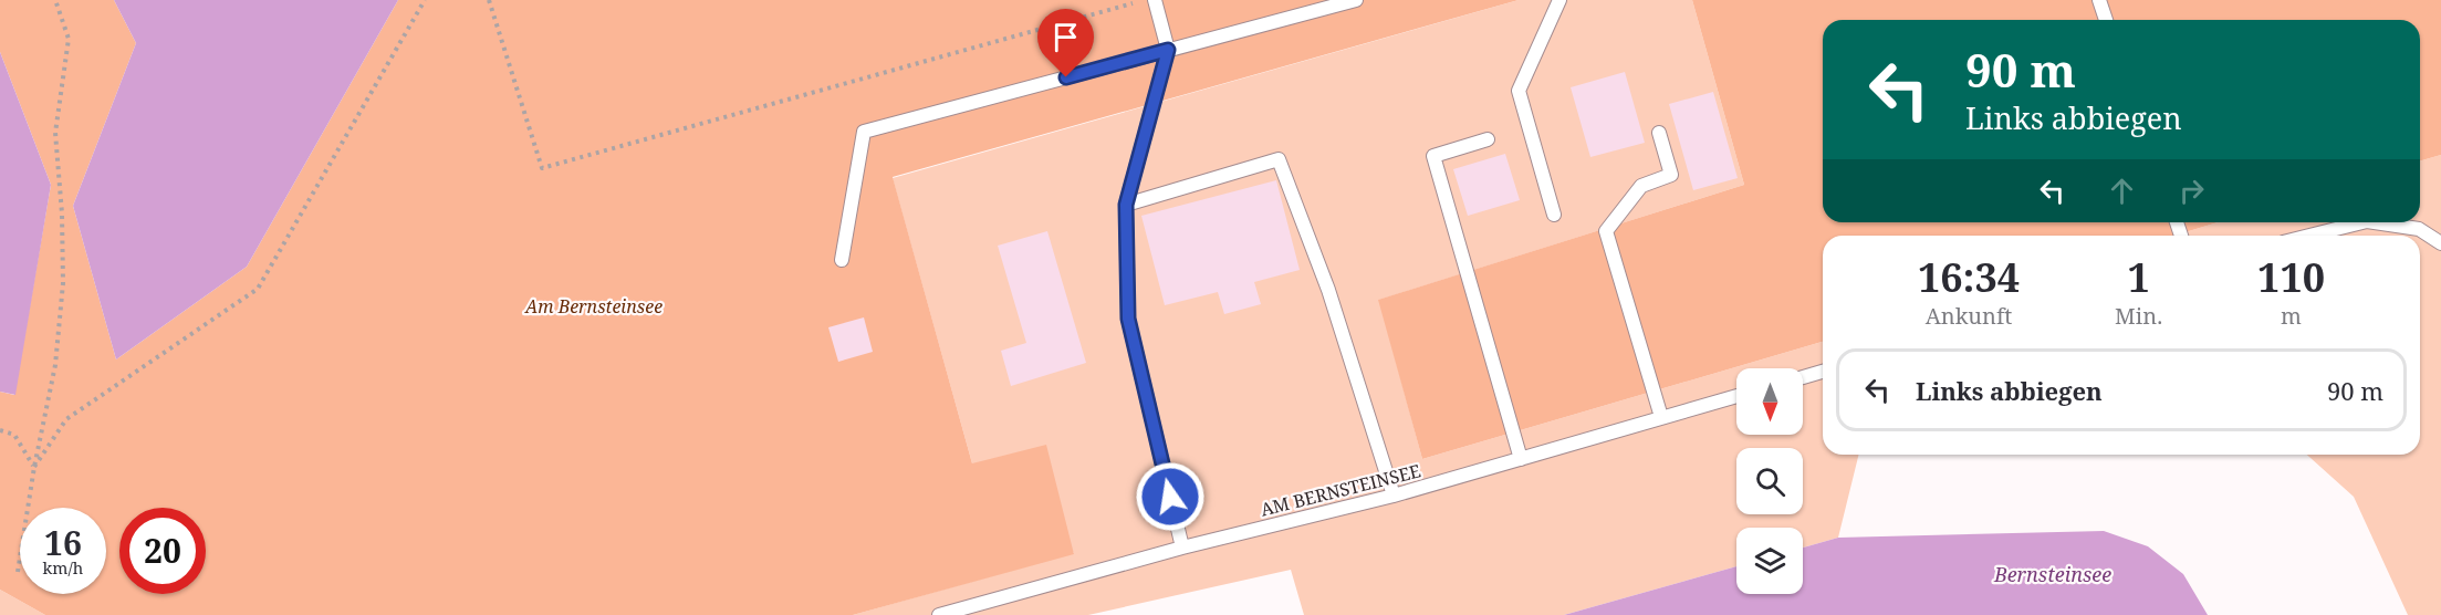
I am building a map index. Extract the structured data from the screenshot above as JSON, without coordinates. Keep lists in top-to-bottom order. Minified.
{"streets":{"lane":["AM BERNSTEINSEE"]},"water":["Bernsteinsee"],"parks":["Am Bernsteinsee"],"north":"bottom","page":{"turn":["90 m","Links abbiegen"],"eta":["16:34","Ankunft","1","Min.","110","m"],"list":[{"name":"Links abbiegen","value":"90 m"}],"speed":"16 km/h","limit":"20"}}
